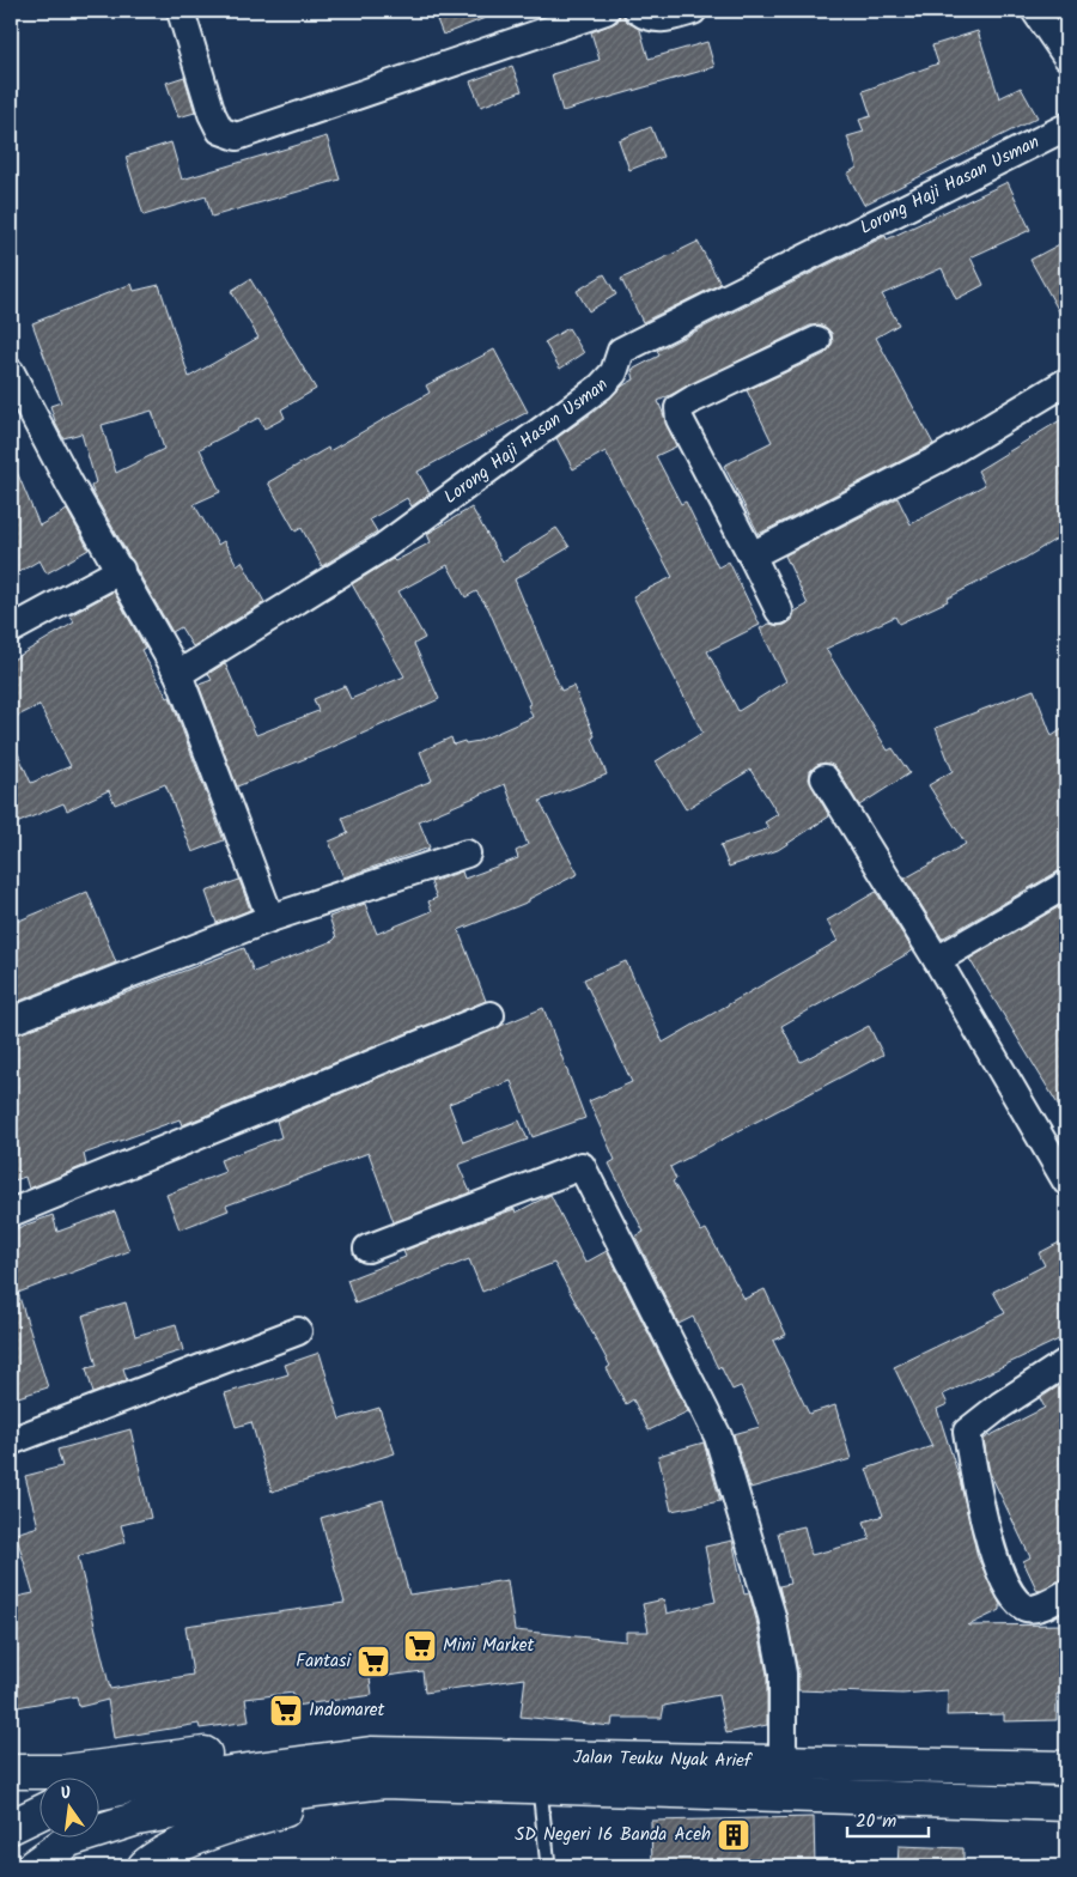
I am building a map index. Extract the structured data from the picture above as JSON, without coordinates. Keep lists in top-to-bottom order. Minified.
{"streets":{"main road":["Jalan Teuku Nyak Arief"],"street":["Lorong Haji Hasan Usman"]},"places":{"supermarket":["Mini Market","Fantasi","Indomaret"],"building":["SD Negeri 16 Banda Aceh"]},"scale_bar":"20 m","north":"top"}
